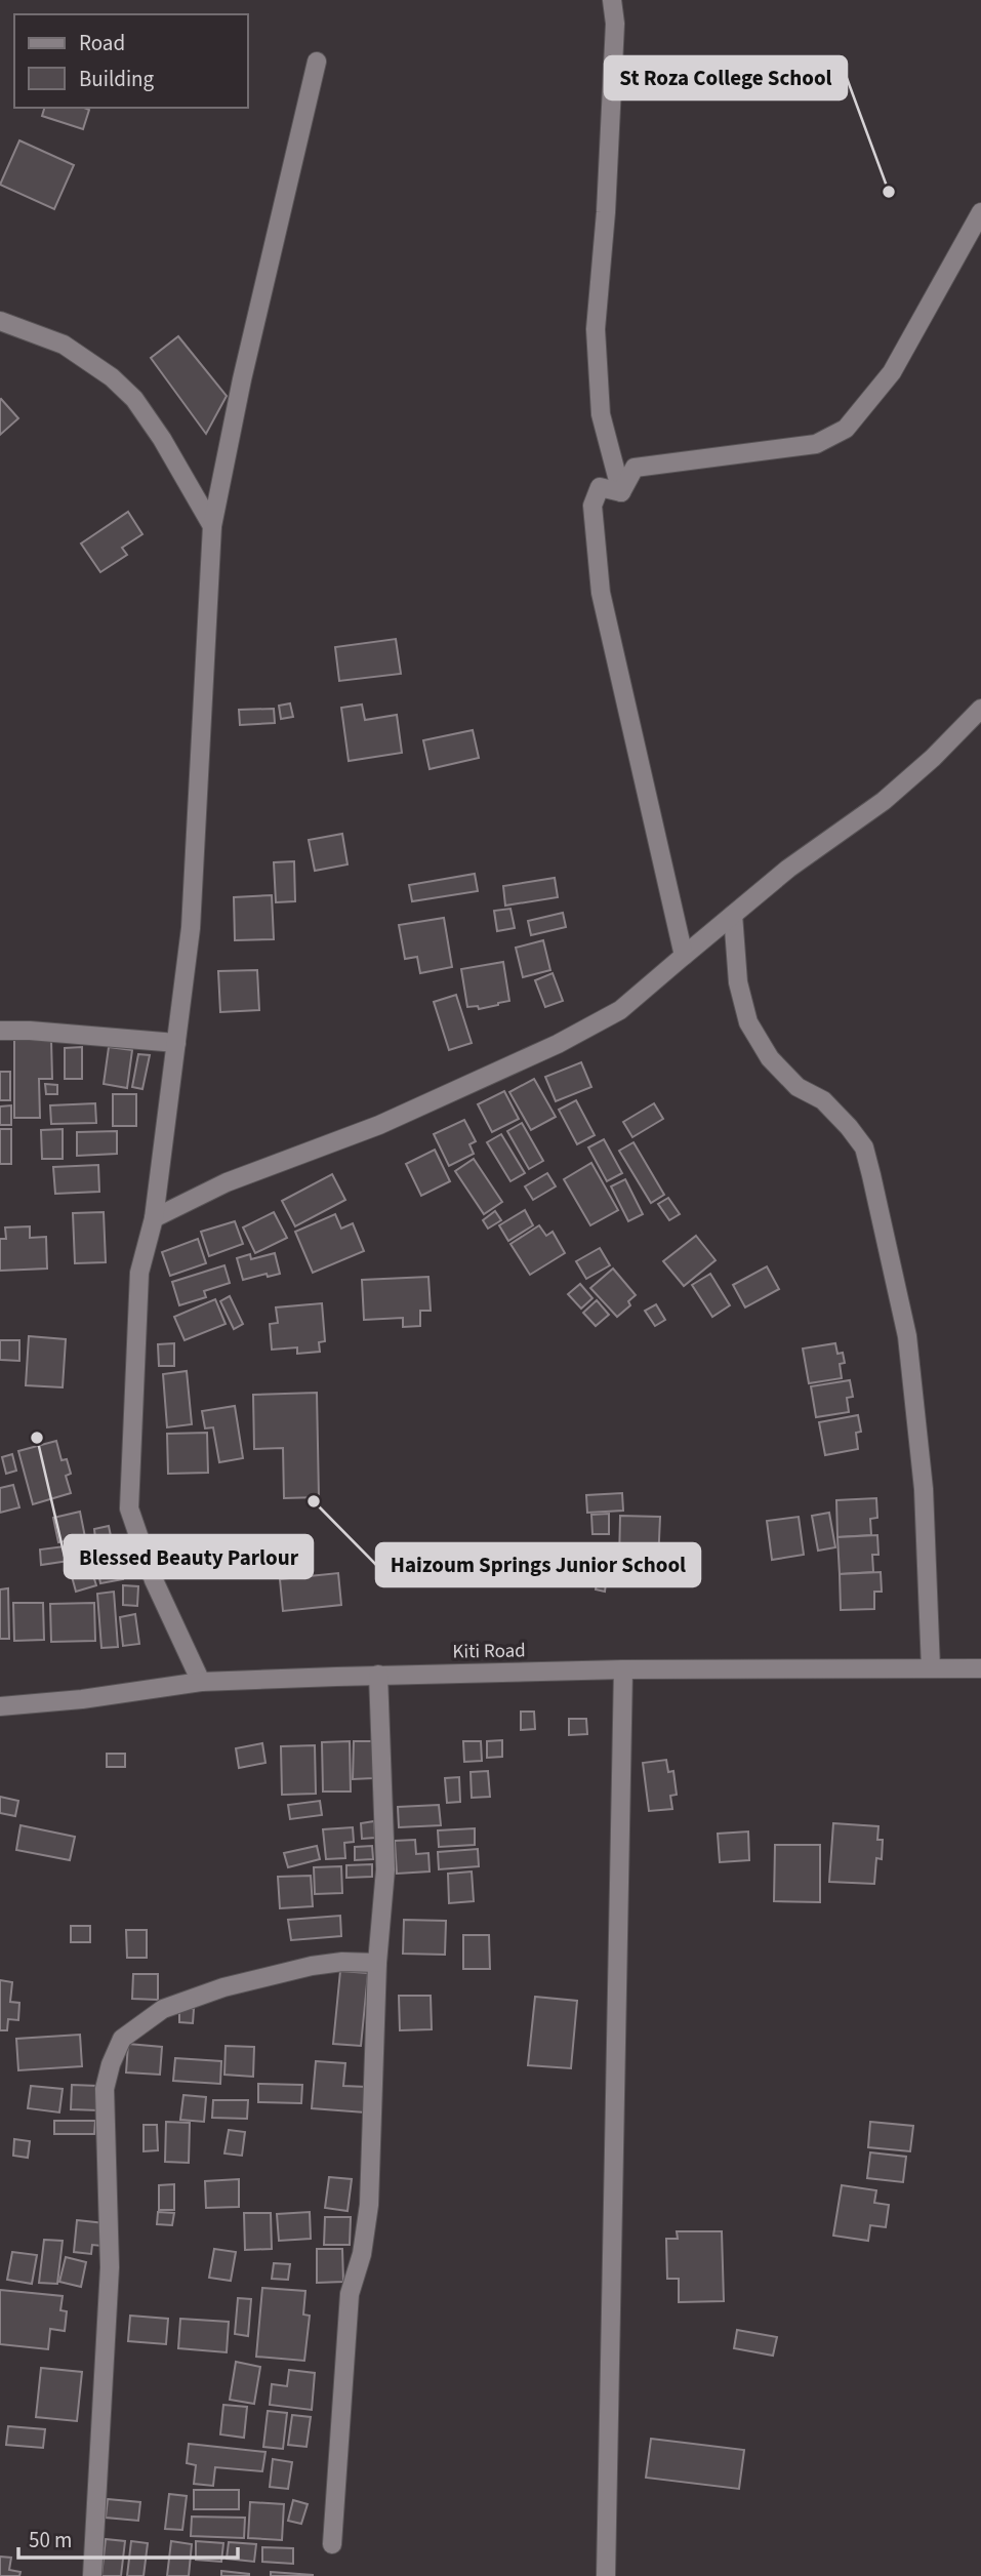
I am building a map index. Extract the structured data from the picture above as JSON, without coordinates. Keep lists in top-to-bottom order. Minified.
{"streets":{"street":["Kiti Road"]},"places":["St Roza College School","Blessed Beauty Parlour","Haizoum Springs Junior School"],"legend":["Road","Building"],"scale_bar":"50 m"}
